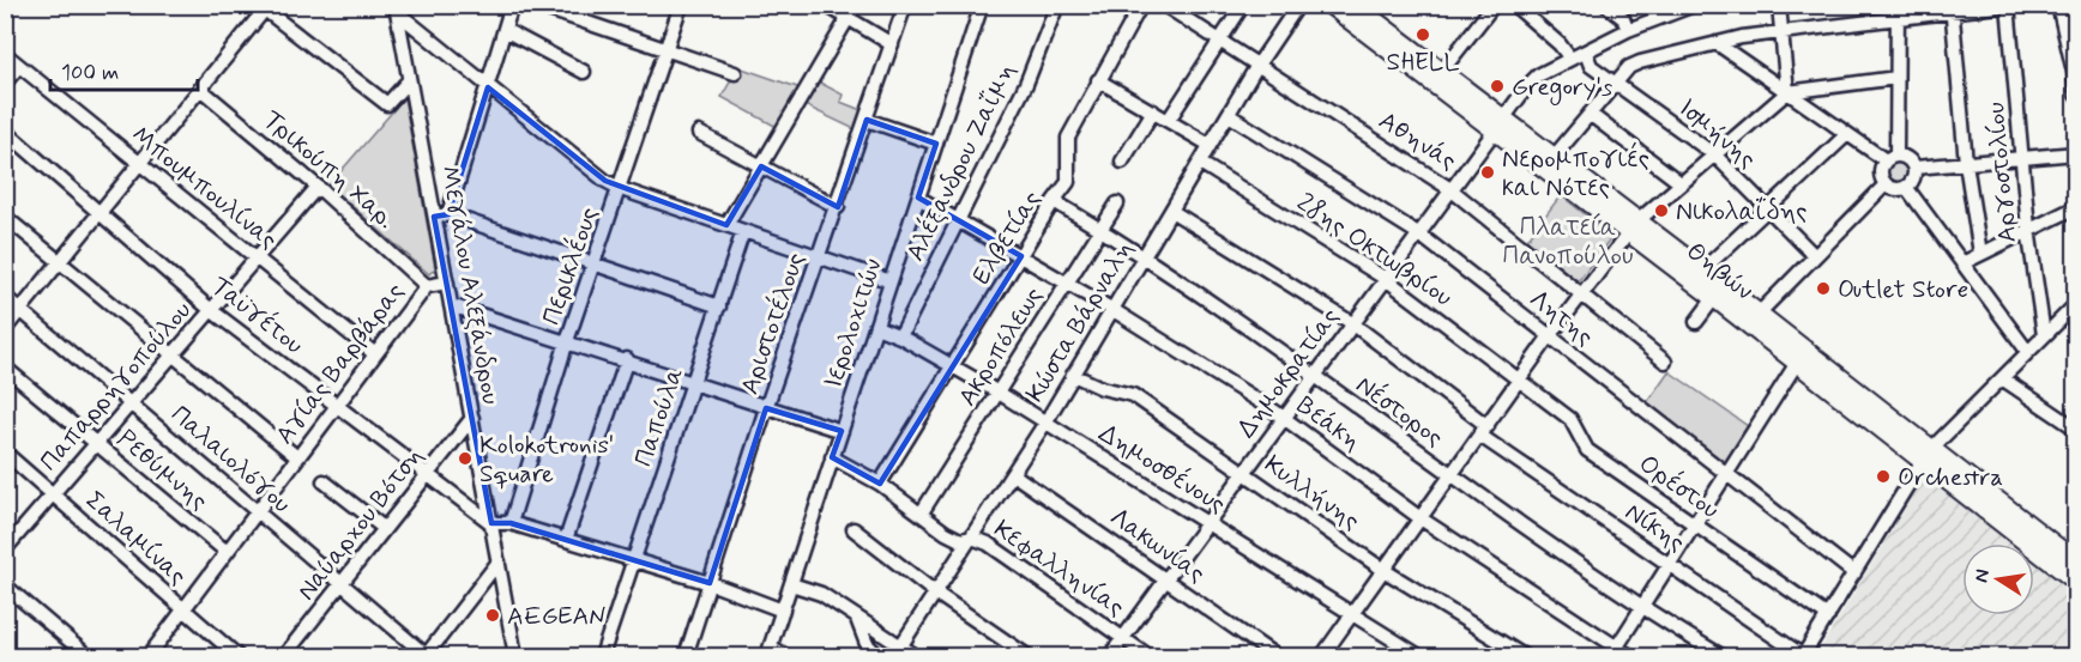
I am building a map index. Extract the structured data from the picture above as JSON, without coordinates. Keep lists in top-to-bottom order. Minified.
{"streets":{"main road":["Θηβών"],"street":["Ισμήνης","Αθηνάς","Αλέξανδρου Ζαΐμη","Τρικούπη Χαρ.","Αργοστολίου","Μπουμπουλίνας","Ελβετίας","28ης Οκτωβρίου","Περικλέους","Μεγάλου Αλεξάνδρου","Ταϋγέτου","Λητης","Κώστα Βάρναλη","Αριστοτέλους","Ιερολοχιτών","Ακροπόλεως","Αγίας Βαρβάρας","Δημοκρατίας","Παπαρρηγοπούλου","Νέστορος","Παπούλα","Βεάκη","Παλαιολόγου","Δημοσθένους","Ρεθύμνης","Ορέστου","Κυλλήνης","Ναύαρχου Βότση","Νίκης","Σαλαμίνας","Λακωνίας","Κεφαλληνίας"]},"crossings":[["Ισμήνης","Δημοκρατίας"],["Αθηνάς","Κώστα Βάρναλη"],["Αθηνάς","Δημοκρατίας"],["Αλέξανδρου Ζαΐμη","Βεάκη"],["Αλέξανδρου Ζαΐμη","Δημοσθένους"],["Τρικούπη Χαρ.","Αγίας Βαρβάρας"],["Τρικούπη Χαρ.","Παπαρρηγοπούλου"],["Μπουμπουλίνας","Αγίας Βαρβάρας"],["Μπουμπουλίνας","Παπαρρηγοπούλου"],["Ελβετίας","Νέστορος"],["Ελβετίας","Βεάκη"],["Ελβετίας","Δημοσθένους"],["Ελβετίας","Κεφαλληνίας"],["28ης Οκτωβρίου","Κώστα Βάρναλη"],["28ης Οκτωβρίου","Δημοκρατίας"],["28ης Οκτωβρίου","Ορέστου"],["Θηβών","Δημοκρατίας"],["Μεγάλου Αλεξάνδρου","Ταϋγέτου"],["Μεγάλου Αλεξάνδρου","Αγίας Βαρβάρας"],["Μεγάλου Αλεξάνδρου","Ναύαρχου Βότση"],["Ταϋγέτου","Αγίας Βαρβάρας"],["Ταϋγέτου","Παπαρρηγοπούλου"],["Ταϋγέτου","Ναύαρχου Βότση"],["Λητης","Κώστα Βάρναλη"],["Λητης","Δημοκρατίας"],["Κώστα Βάρναλη","Νέστορος"],["Κώστα Βάρναλη","Βεάκη"],["Κώστα Βάρναλη","Δημοσθένους"],["Κώστα Βάρναλη","Κυλλήνης"],["Κώστα Βάρναλη","Νίκης"],["Κώστα Βάρναλη","Λακωνίας"],["Κώστα Βάρναλη","Κεφαλληνίας"],["Ιερολοχιτών","Βεάκη"],["Ιερολοχιτών","Δημοσθένους"],["Ιερολοχιτών","Κεφαλληνίας"],["Ακροπόλεως","Νέστορος"],["Ακροπόλεως","Βεάκη"],["Ακροπόλεως","Δημοσθένους"],["Ακροπόλεως","Κεφαλληνίας"],["Αγίας Βαρβάρας","Παλαιολόγου"],["Αγίας Βαρβάρας","Ρεθύμνης"],["Αγίας Βαρβάρας","Σαλαμίνας"],["Δημοκρατίας","Νέστορος"],["Δημοκρατίας","Βεάκη"],["Δημοκρατίας","Δημοσθένους"],["Δημοκρατίας","Κυλλήνης"],["Δημοκρατίας","Νίκης"],["Δημοκρατίας","Λακωνίας"],["Δημοκρατίας","Κεφαλληνίας"],["Παπαρρηγοπούλου","Παλαιολόγου"],["Παπαρρηγοπούλου","Ρεθύμνης"],["Παπαρρηγοπούλου","Σαλαμίνας"],["Παλαιολόγου","Ναύαρχου Βότση"]],"parks":["Πλατεία Πανοπούλου"],"places":["SHELL","Gregory's","Νερομπογιές και Νότες","Νικολαΐδης","Outlet Store","Kolokotronis' Square","Orchestra","AEGEAN"],"scale_bar":"100 m","north":"left"}
